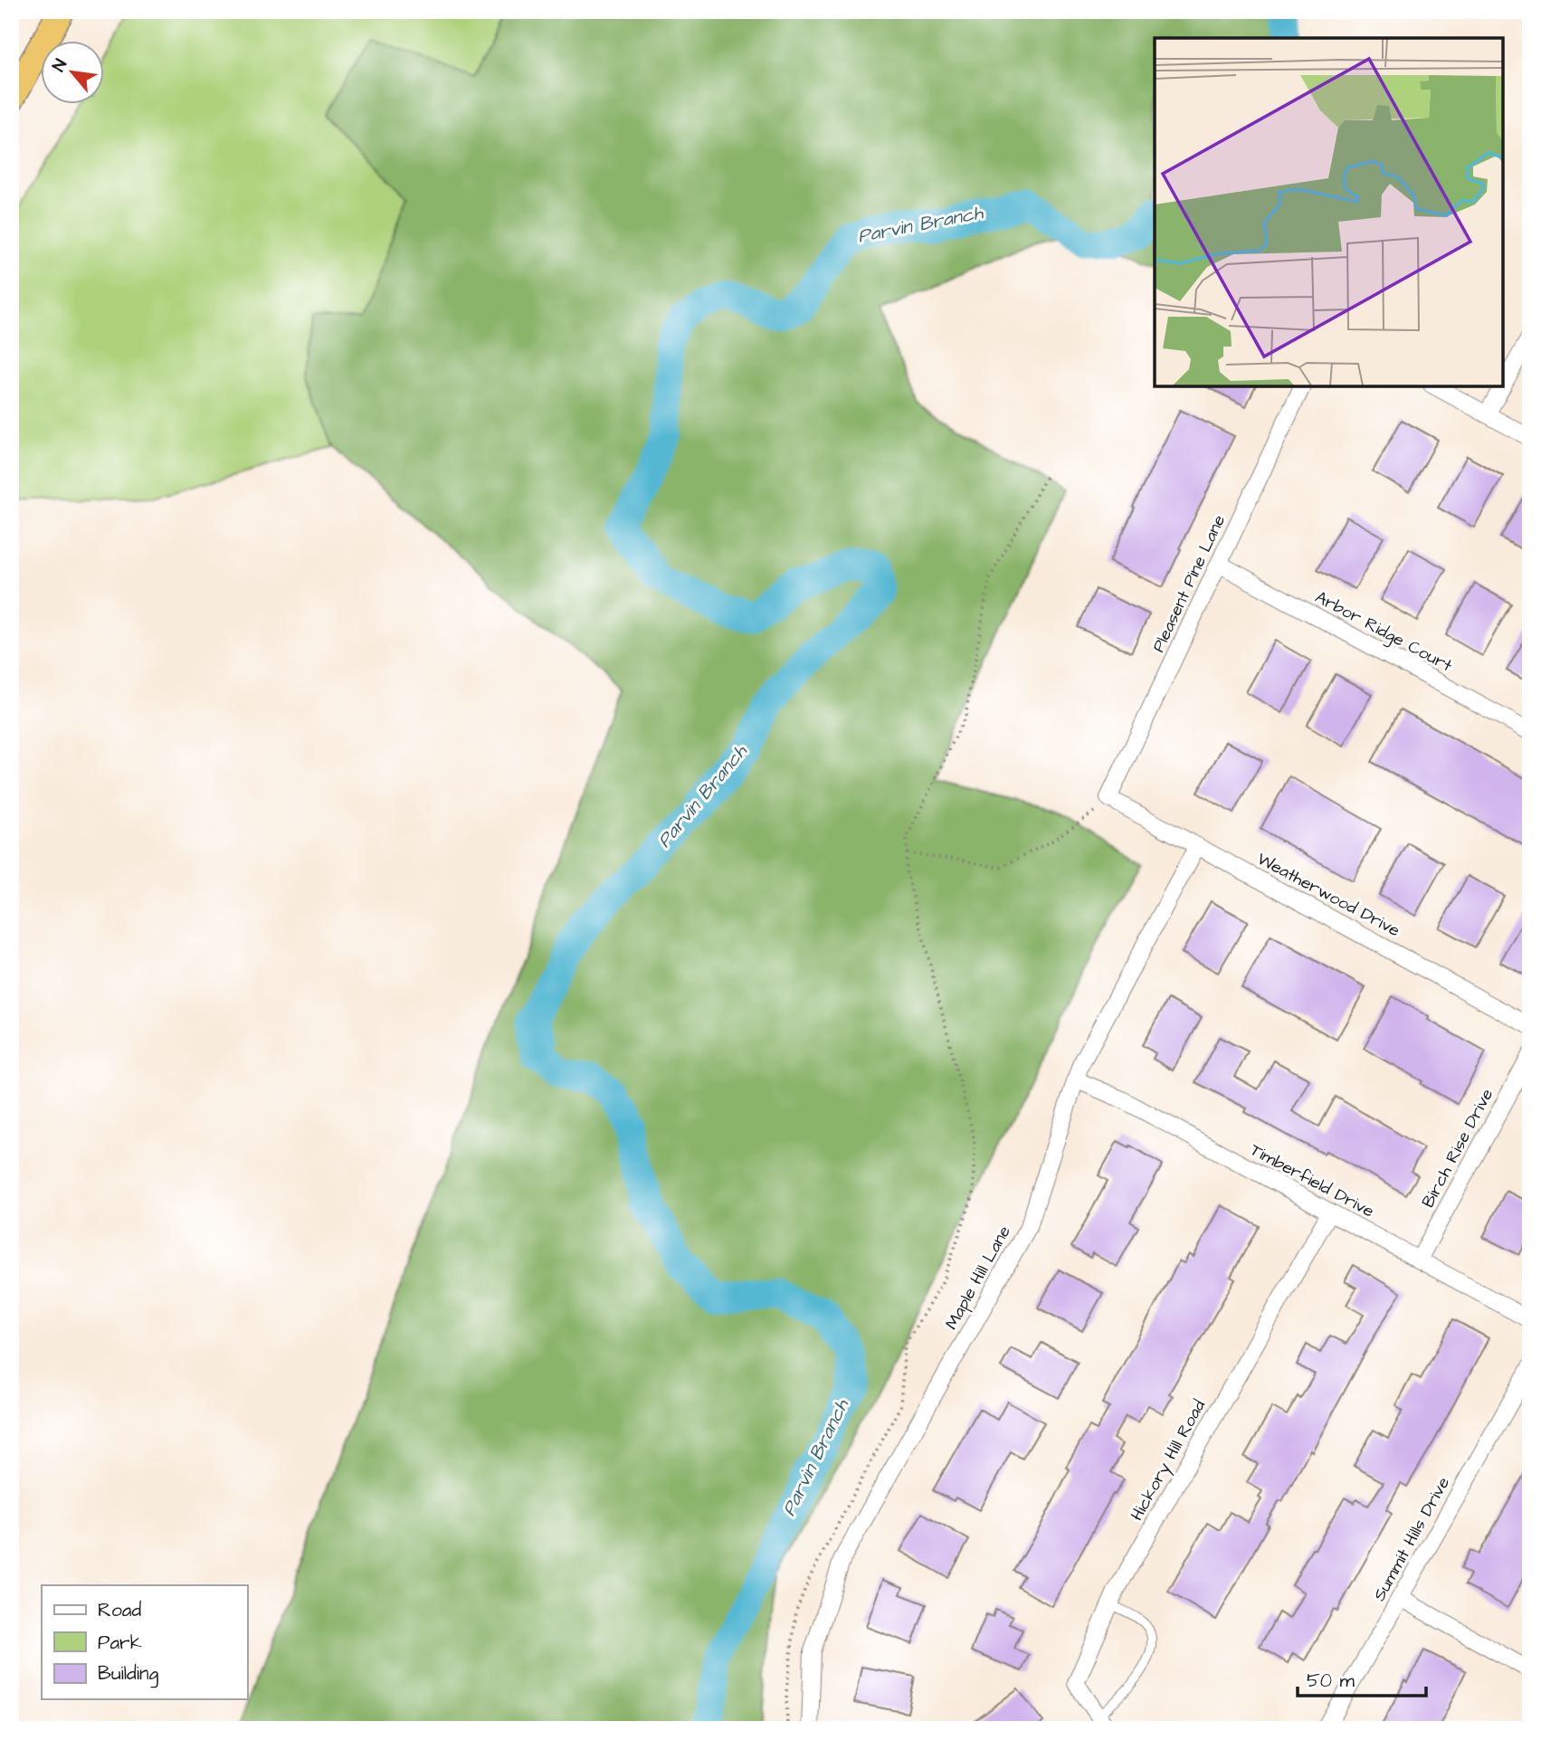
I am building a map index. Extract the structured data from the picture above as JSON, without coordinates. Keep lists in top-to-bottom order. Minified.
{"streets":{"street":["Pleasent Pine Lane","Arbor Ridge Court","Weatherwood Drive","Birch Rise Drive","Timberfield Drive","Maple Hill Lane","Hickory Hill Road","Summit Hills Drive"]},"crossings":[["Pleasent Pine Lane","Arbor Ridge Court"],["Pleasent Pine Lane","Weatherwood Drive"],["Weatherwood Drive","Maple Hill Lane"],["Birch Rise Drive","Timberfield Drive"],["Timberfield Drive","Maple Hill Lane"],["Timberfield Drive","Hickory Hill Road"]],"water":["Parvin Branch"],"legend":["Road","Park","Building"],"scale_bar":"50 m","north":"top left"}
